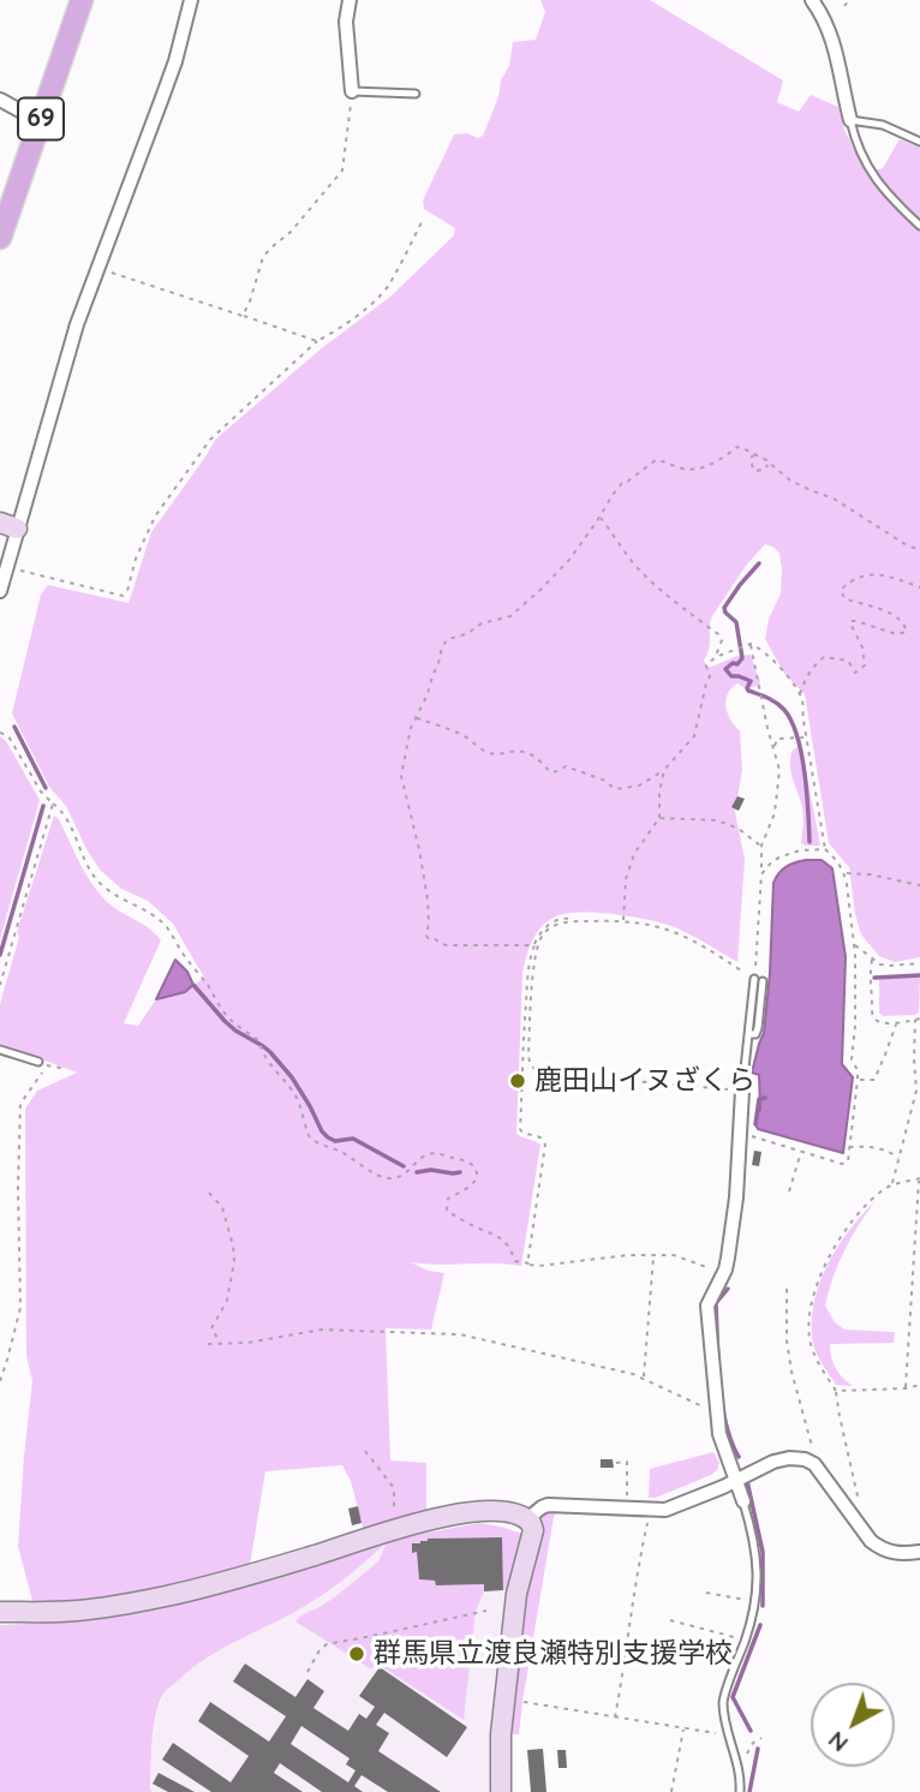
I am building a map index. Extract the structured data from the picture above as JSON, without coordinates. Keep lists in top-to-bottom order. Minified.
{"streets":{"main road":["69"]},"places":["鹿田山イヌざくら","群馬県立渡良瀬特別支援学校"],"north":"bottom left"}
